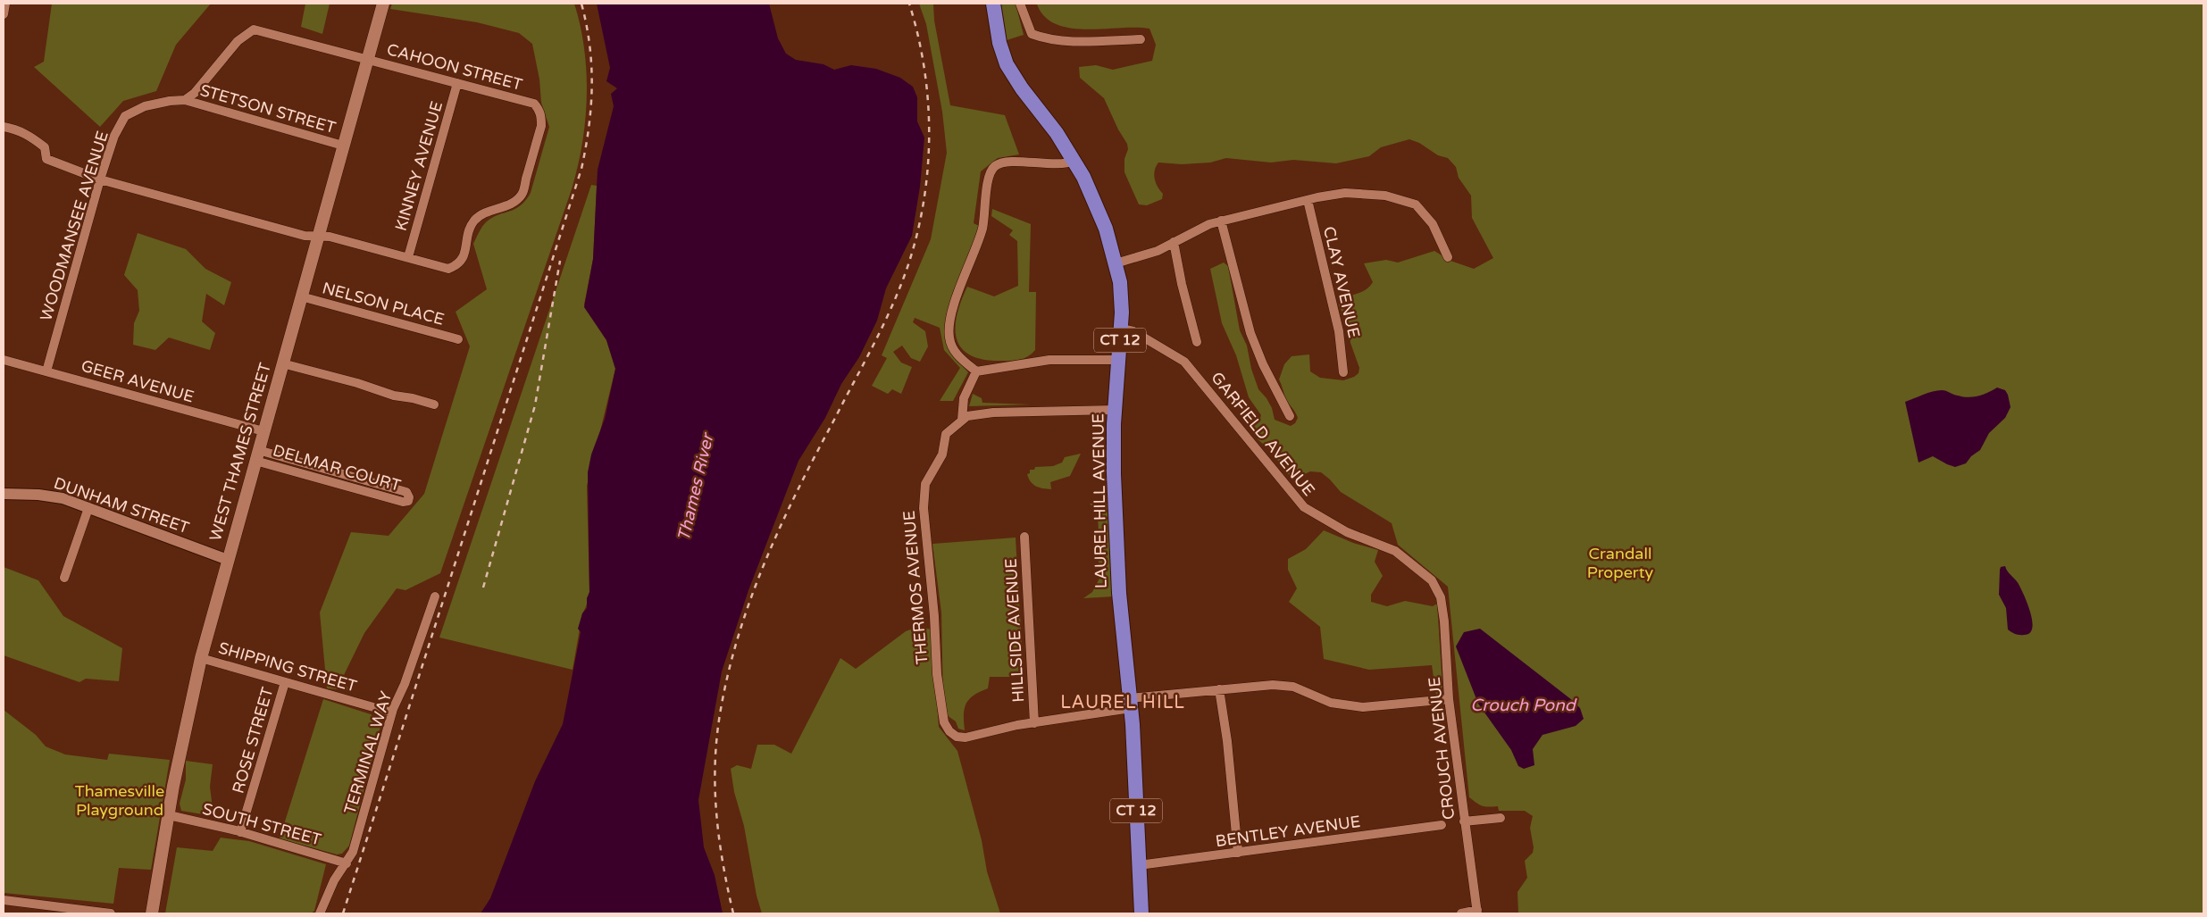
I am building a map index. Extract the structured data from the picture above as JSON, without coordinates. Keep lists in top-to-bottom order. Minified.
{"streets":{"highway":["CT 12","LAUREL HILL AVENUE"],"main road":["WEST THAMES STREET"],"street":["CAHOON STREET","STETSON STREET","KINNEY AVENUE","WOODMANSEE AVENUE","CLAY AVENUE","NELSON PLACE","GEER AVENUE","GARFIELD AVENUE","DUNHAM STREET","THERMOS AVENUE","HILLSIDE AVENUE","SHIPPING STREET","ROSE STREET","CROUCH AVENUE","TERMINAL WAY","SOUTH STREET","BENTLEY AVENUE"]},"crossings":[["CAHOON STREET","STETSON STREET"],["CAHOON STREET","KINNEY AVENUE"],["CAHOON STREET","WOODMANSEE AVENUE"],["CAHOON STREET","WEST THAMES STREET"],["STETSON STREET","WOODMANSEE AVENUE"],["STETSON STREET","WEST THAMES STREET"],["WOODMANSEE AVENUE","GEER AVENUE"],["NELSON PLACE","WEST THAMES STREET"],["CT 12","LAUREL HILL AVENUE"],["CT 12","THERMOS AVENUE"],["CT 12","BENTLEY AVENUE"],["GEER AVENUE","WEST THAMES STREET"],["GARFIELD AVENUE","LAUREL HILL AVENUE"],["GARFIELD AVENUE","CROUCH AVENUE"],["WEST THAMES STREET","DUNHAM STREET"],["WEST THAMES STREET","SHIPPING STREET"],["WEST THAMES STREET","SOUTH STREET"],["LAUREL HILL AVENUE","THERMOS AVENUE"],["THERMOS AVENUE","HILLSIDE AVENUE"],["THERMOS AVENUE","CROUCH AVENUE"],["SHIPPING STREET","ROSE STREET"],["SHIPPING STREET","TERMINAL WAY"],["ROSE STREET","SOUTH STREET"],["TERMINAL WAY","SOUTH STREET"]],"districts":["LAUREL HILL"],"water":["Thames River","Crouch Pond"],"parks":["Crandall Property","Thamesville Playground"]}
